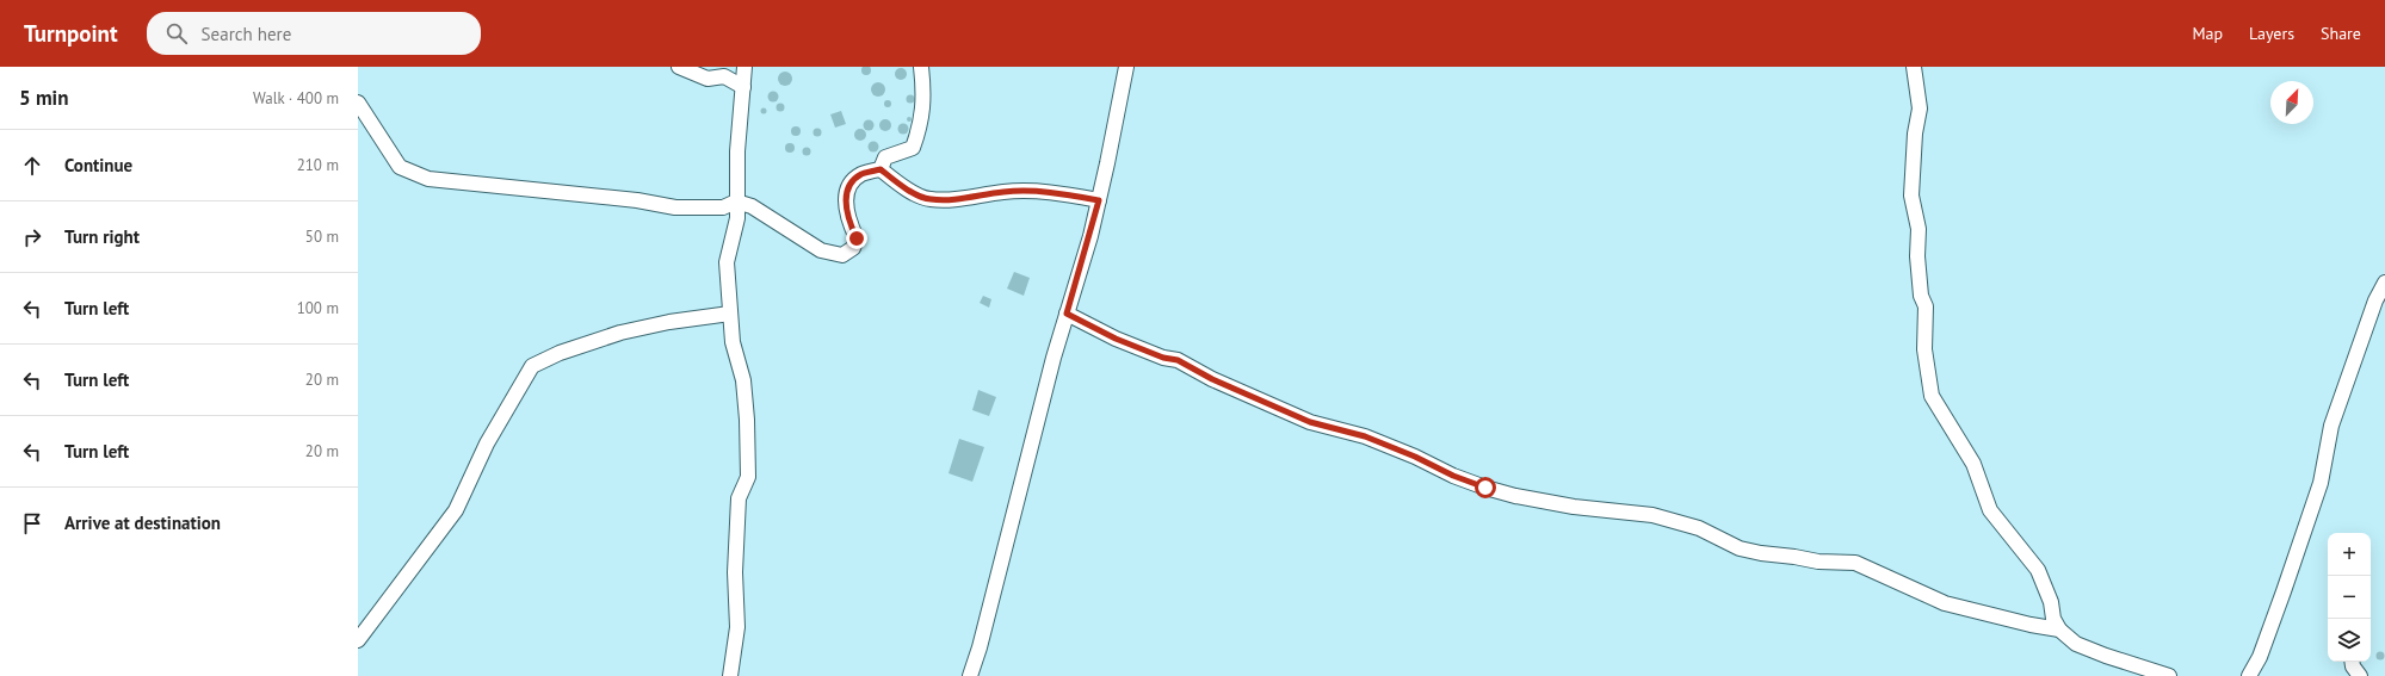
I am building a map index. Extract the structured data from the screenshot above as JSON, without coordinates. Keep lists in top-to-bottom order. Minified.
{"north":"top right","page":{"header":"Turnpoint","search":"Search here","nav":["Map","Layers","Share"],"heading":["5 min","Walk · 400 m"],"list":[["Continue","210 m"],["Turn right","50 m"],["Turn left","100 m"],["Turn left","20 m"],["Turn left","20 m"],"Arrive at destination"],"map_buttons":["+","−"]}}
